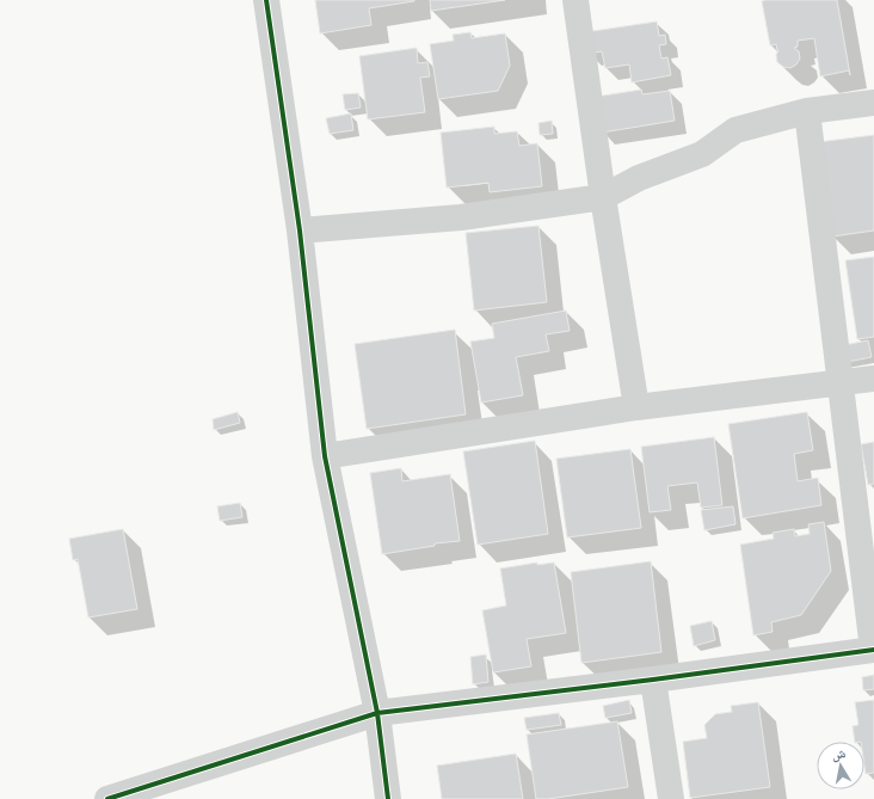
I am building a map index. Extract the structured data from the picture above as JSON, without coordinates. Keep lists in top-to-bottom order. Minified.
{"north":"top"}
